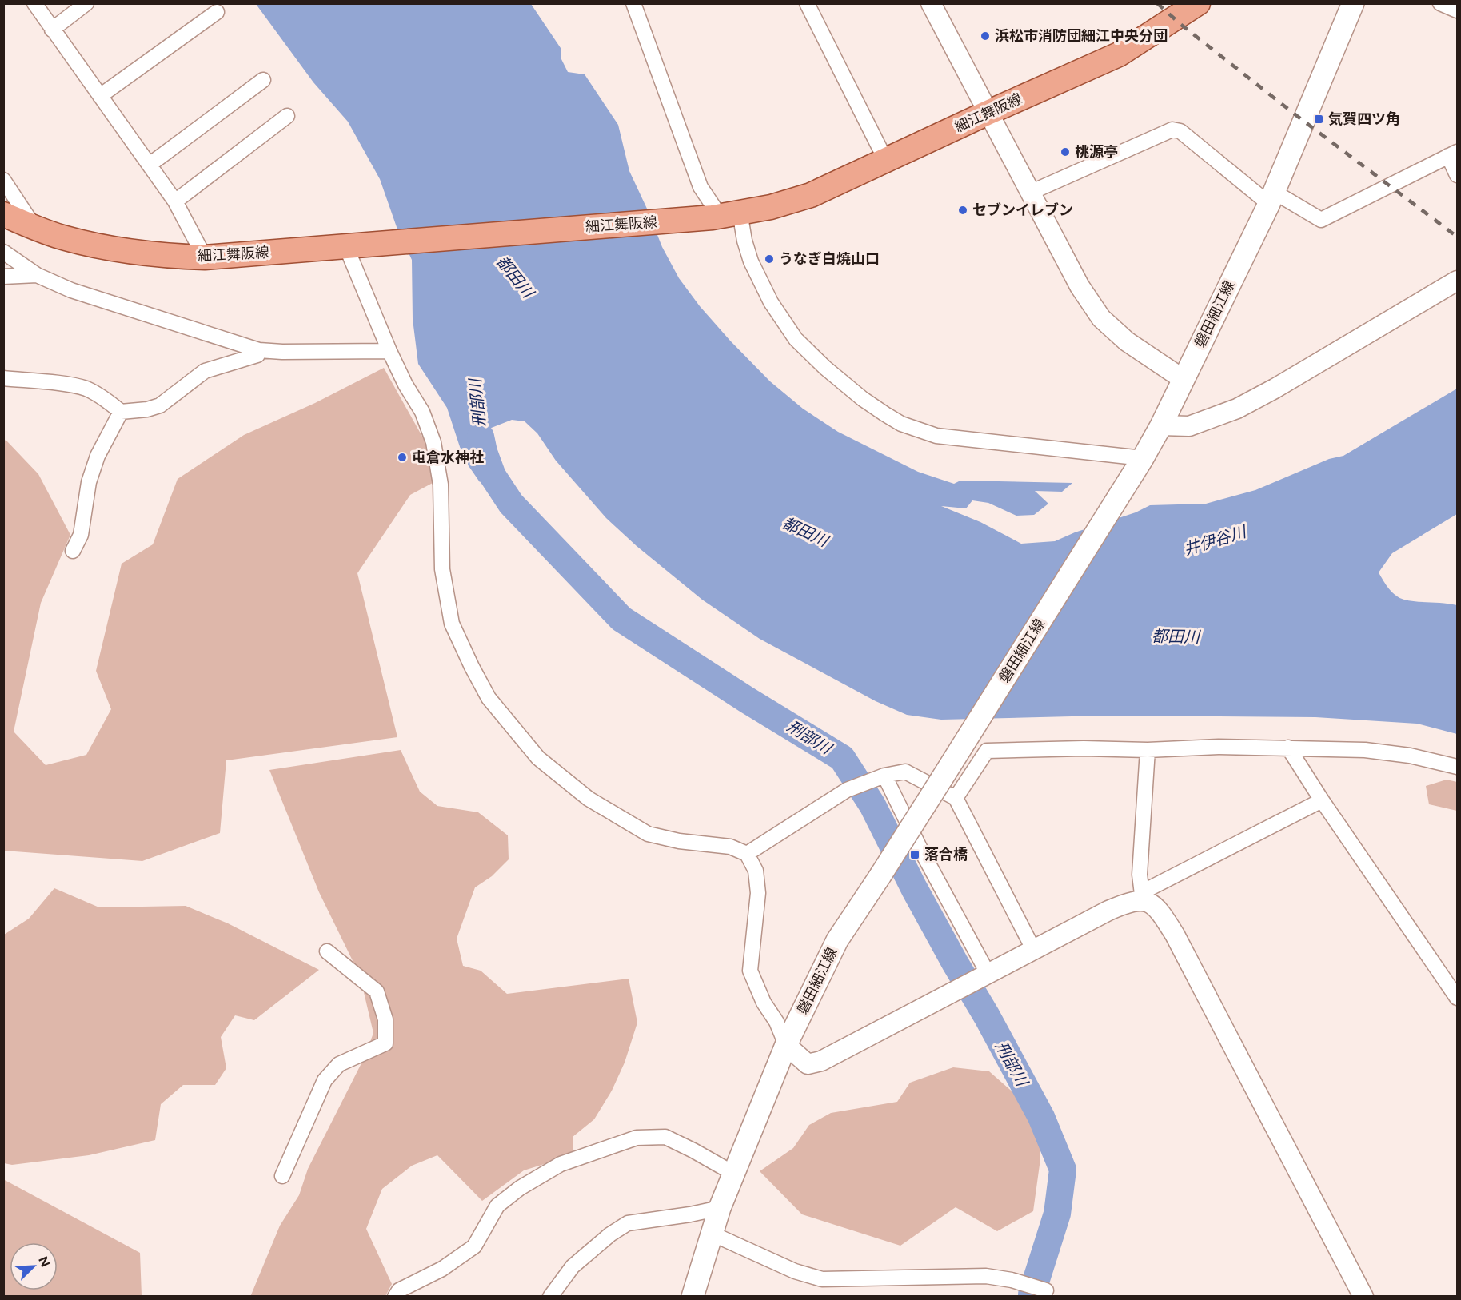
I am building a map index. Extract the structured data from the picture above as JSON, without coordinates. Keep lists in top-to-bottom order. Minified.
{"streets":{"main road":["細江舞阪線","磐田細江線"]},"water":["都田川","刑部川","井伊谷川"],"places":{"other":["浜松市消防団細江中央分団","桃源亭","セブンイレブン","うなぎ白焼山口","屯倉水神社"],"transit":["気賀四ツ角","落合橋"]},"north":"top right"}
